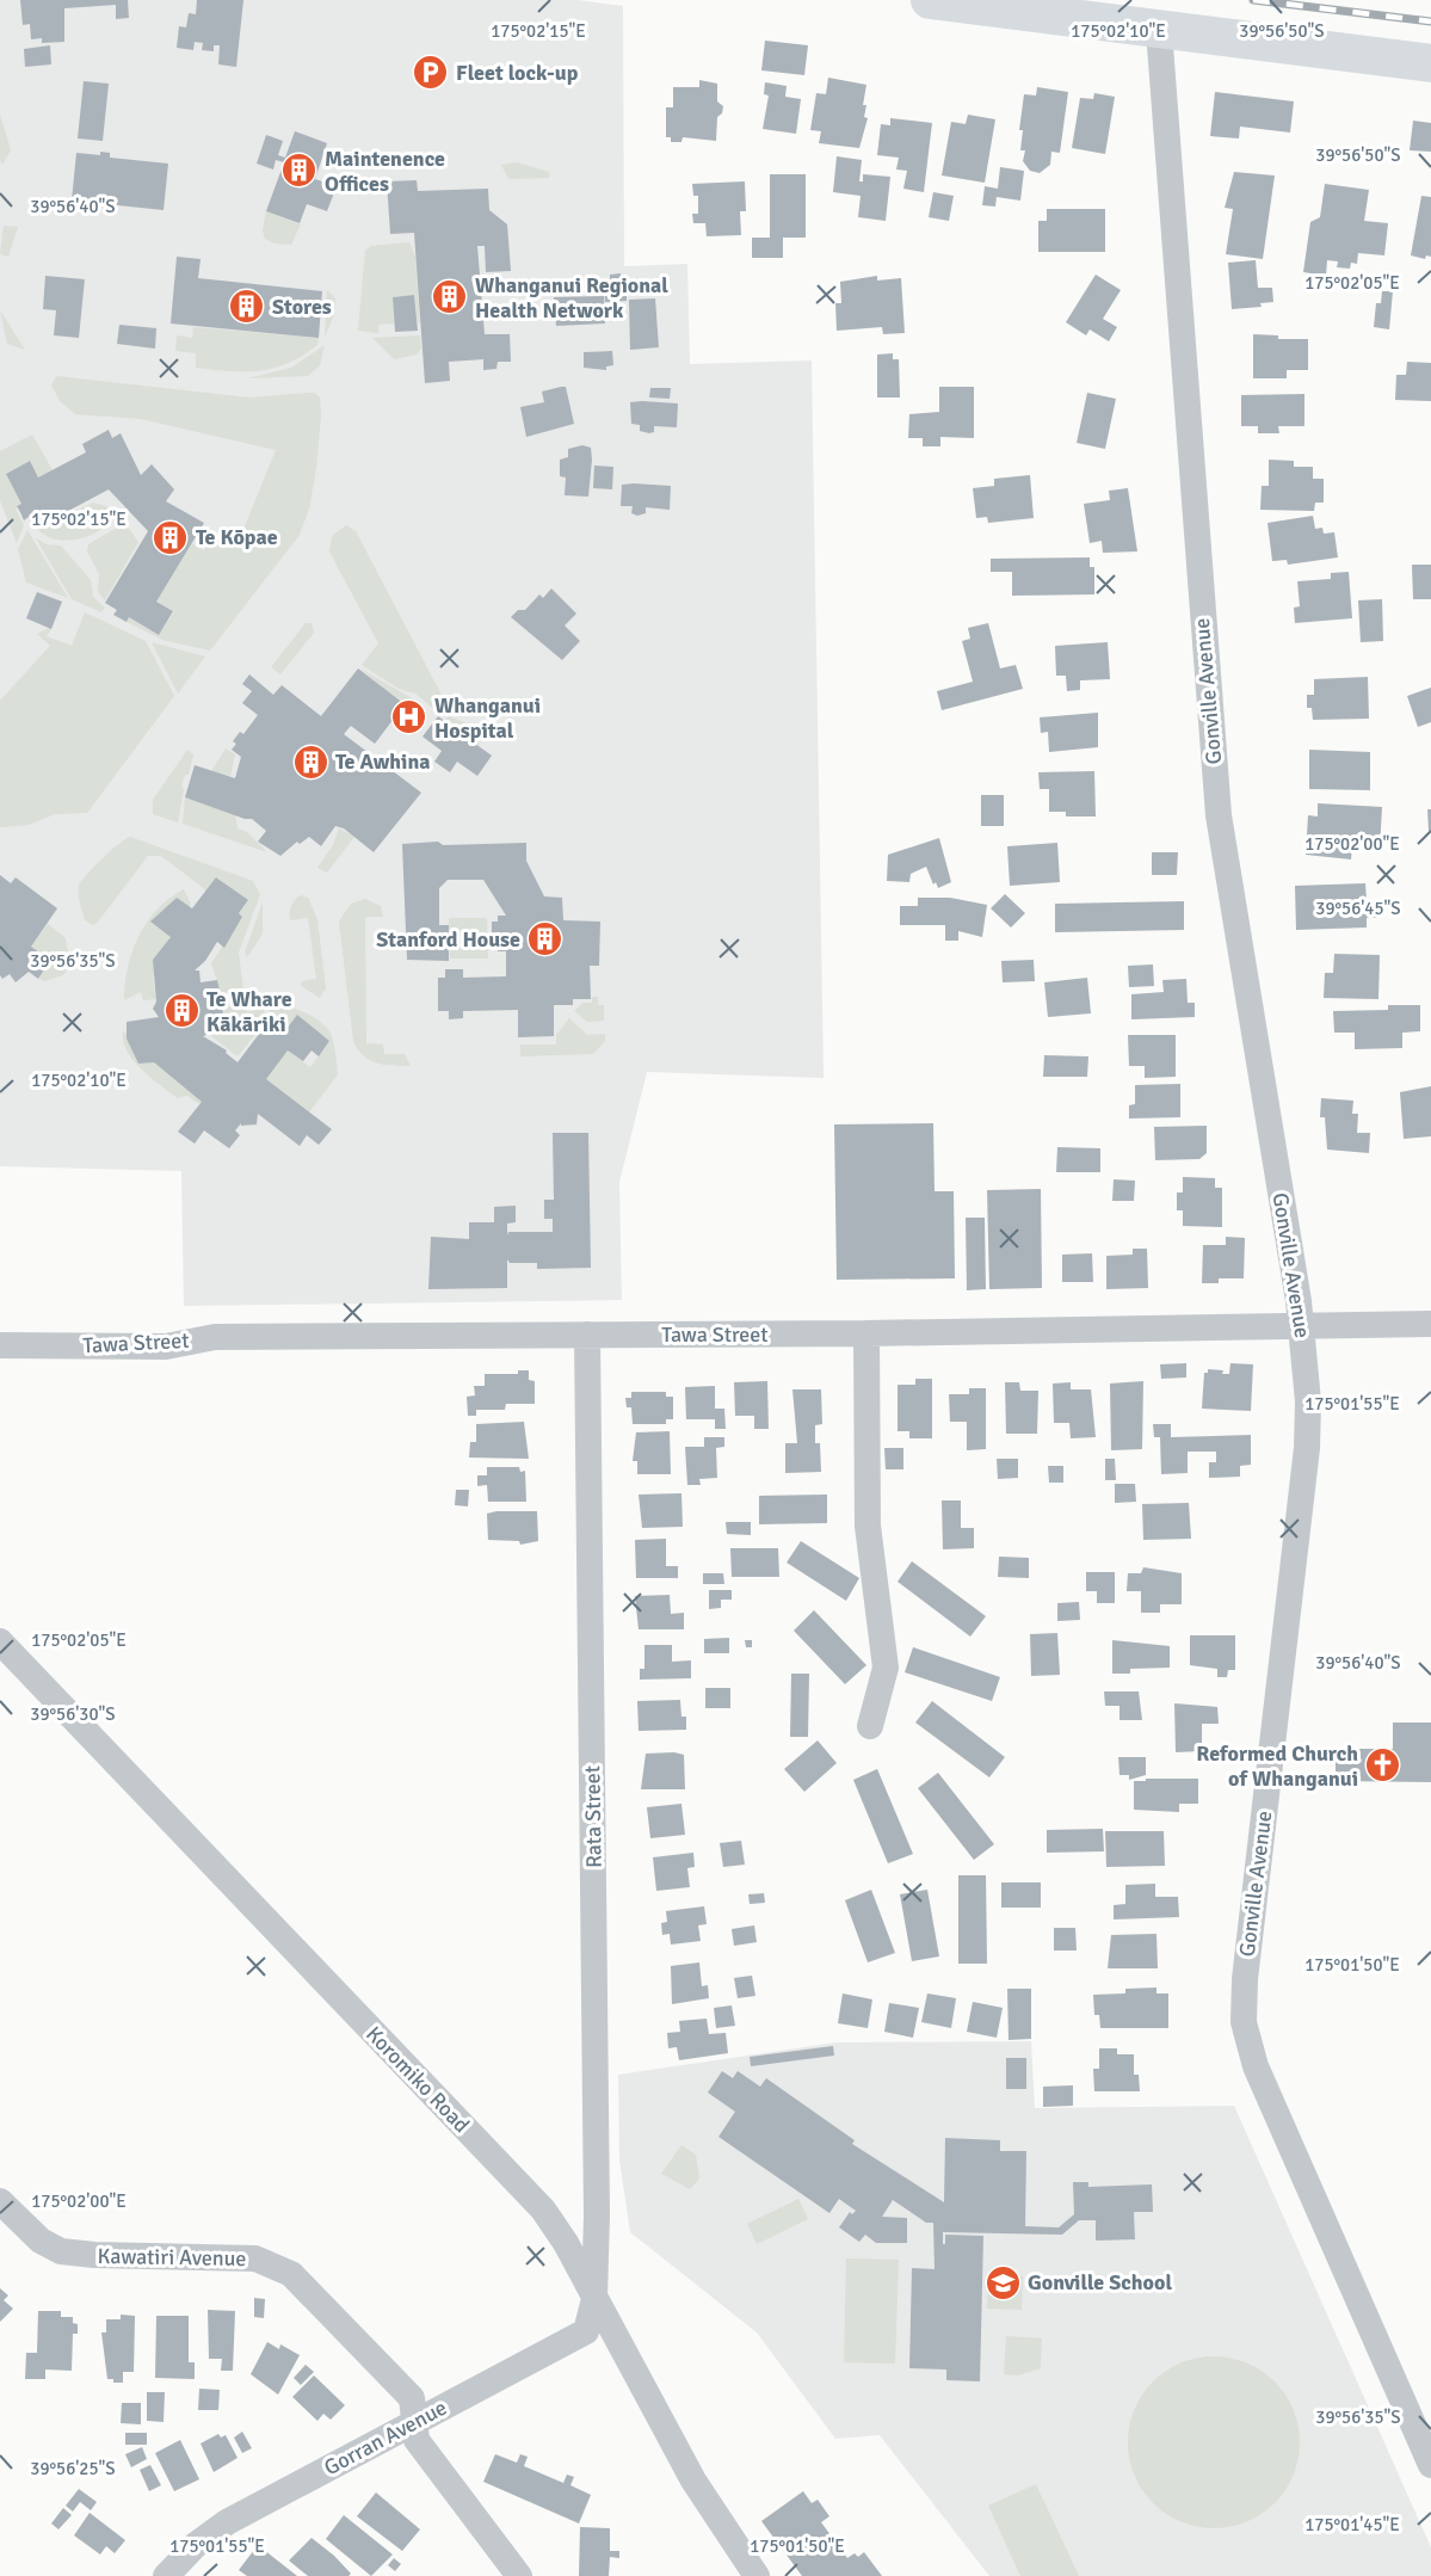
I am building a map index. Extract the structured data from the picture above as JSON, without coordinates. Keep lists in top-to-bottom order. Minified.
{"streets":{"street":["Gonville Avenue","Tawa Street","Rata Street","Koromiko Road","Kawatiri Avenue","Gorran Avenue"]},"crossings":[["Gonville Avenue","Tawa Street"],["Tawa Street","Rata Street"],["Rata Street","Koromiko Road"],["Rata Street","Gorran Avenue"],["Koromiko Road","Gorran Avenue"],["Kawatiri Avenue","Gorran Avenue"]],"places":{"parking":["Fleet lock-up"],"building":["Maintenence Offices","Whanganui Regional Health Network","Stores","Te Kōpae","Te Awhina","Stanford House","Te Whare Kākāriki"],"hospital":["Whanganui Hospital"],"church":["Reformed Church of Whanganui"],"school or university":["Gonville School"]},"coordinates":["175°02'15\"E","175°02'10\"E","39°56'50\"S","39°56'40\"S","175°02'05\"E","175°02'00\"E","39°56'45\"S","39°56'35\"S","175°01'55\"E","39°56'30\"S","175°01'50\"E","39°56'25\"S","175°01'45\"E"]}
